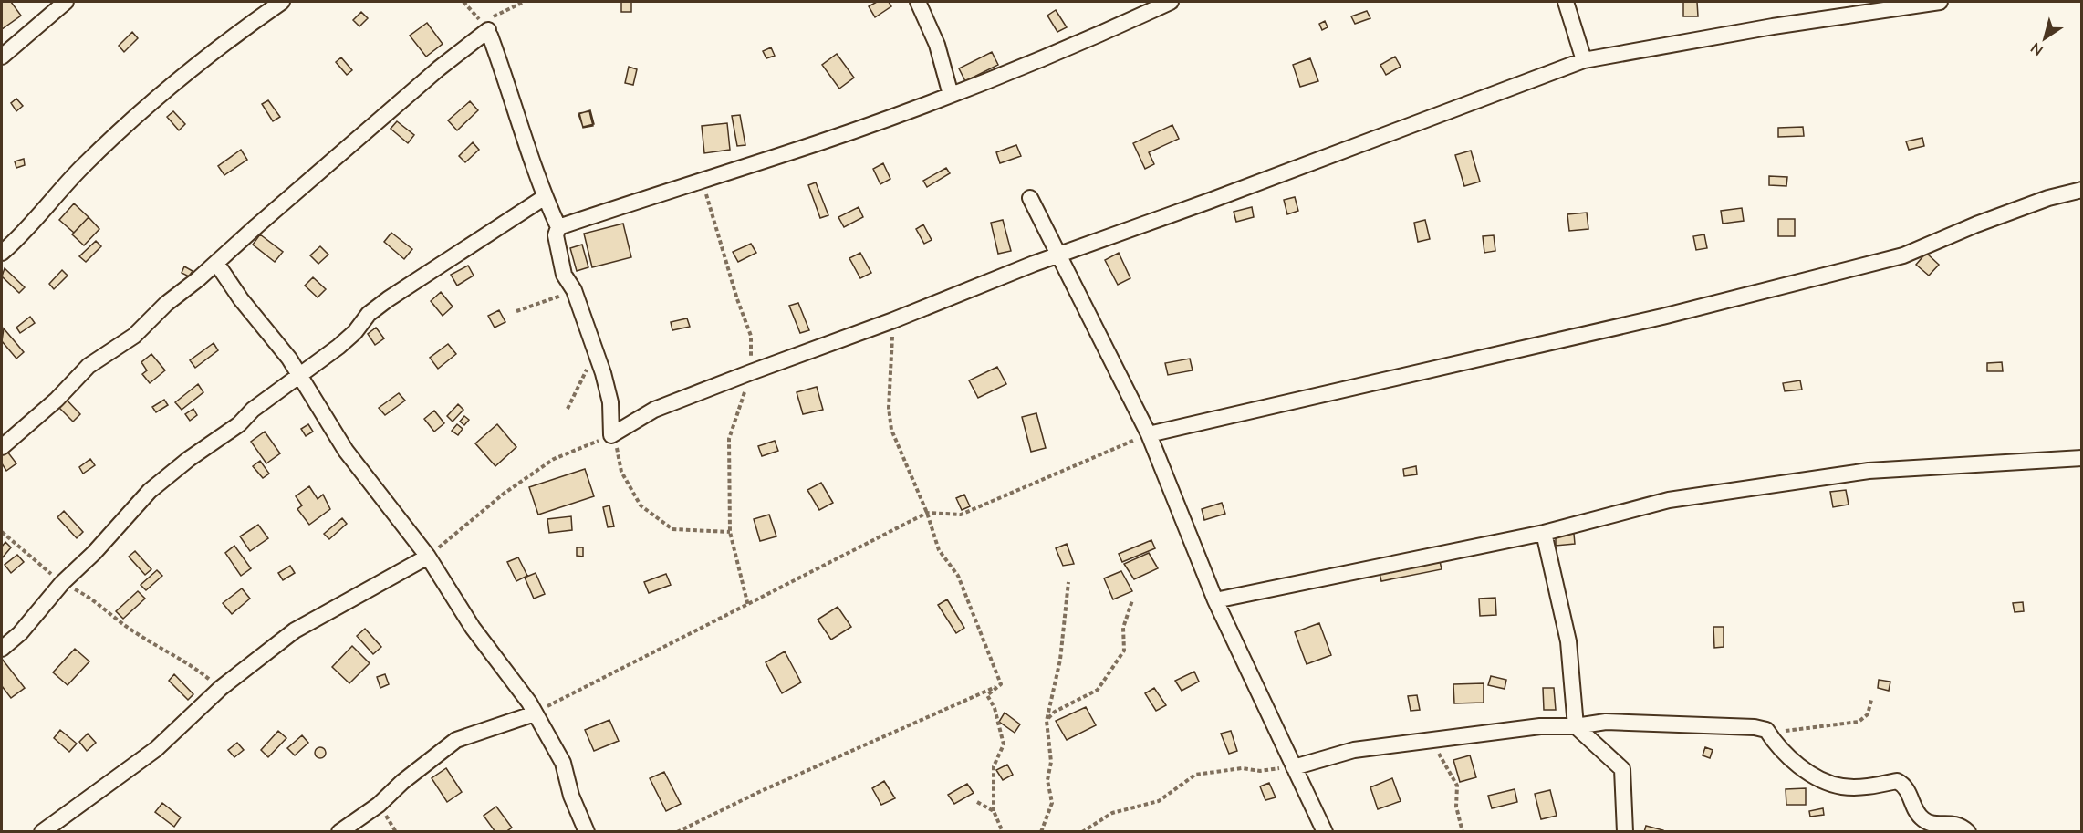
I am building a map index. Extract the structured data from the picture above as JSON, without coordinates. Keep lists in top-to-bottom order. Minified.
{"north":"bottom left"}
